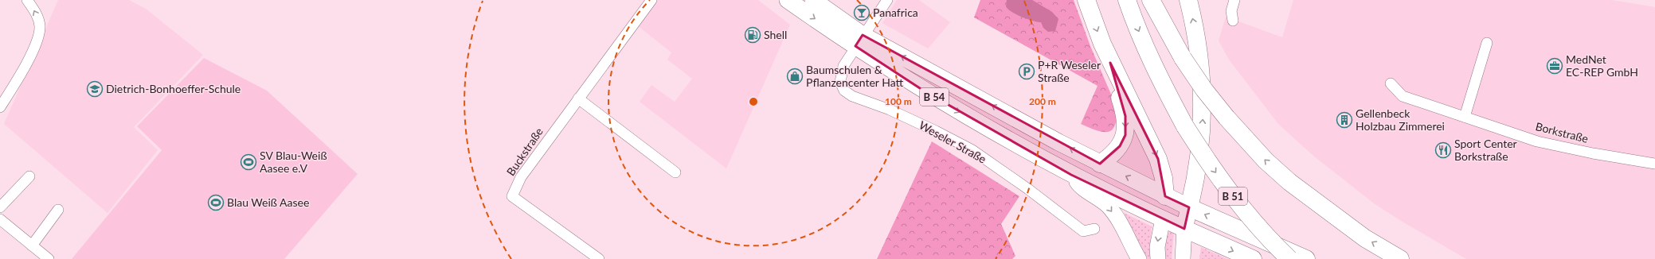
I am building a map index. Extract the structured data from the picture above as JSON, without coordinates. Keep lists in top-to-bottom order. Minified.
{"streets":{"highway":["B 51"],"main road":["B 54"],"street":["Borkstraße","Weseler Straße","Buckstraße"]},"crossings":[["B 54","Weseler Straße"],["B 54","B 51"]],"places":{"bar":["Panafrica"],"fuel station":["Shell"],"office":["MedNet EC-REP GmbH"],"parking":["P+R Weseler Straße"],"shop":["Baumschulen & Pflanzencenter Hatt"],"school or university":["Dietrich-Bonhoeffer-Schule"],"building":["Gellenbeck Holzbau Zimmerei"],"restaurant":["Sport Center Borkstraße"],"sports":["SV Blau-Weiß Aasee e.V","Blau Weiß Aasee"]},"rings":["100 m","200 m"]}
